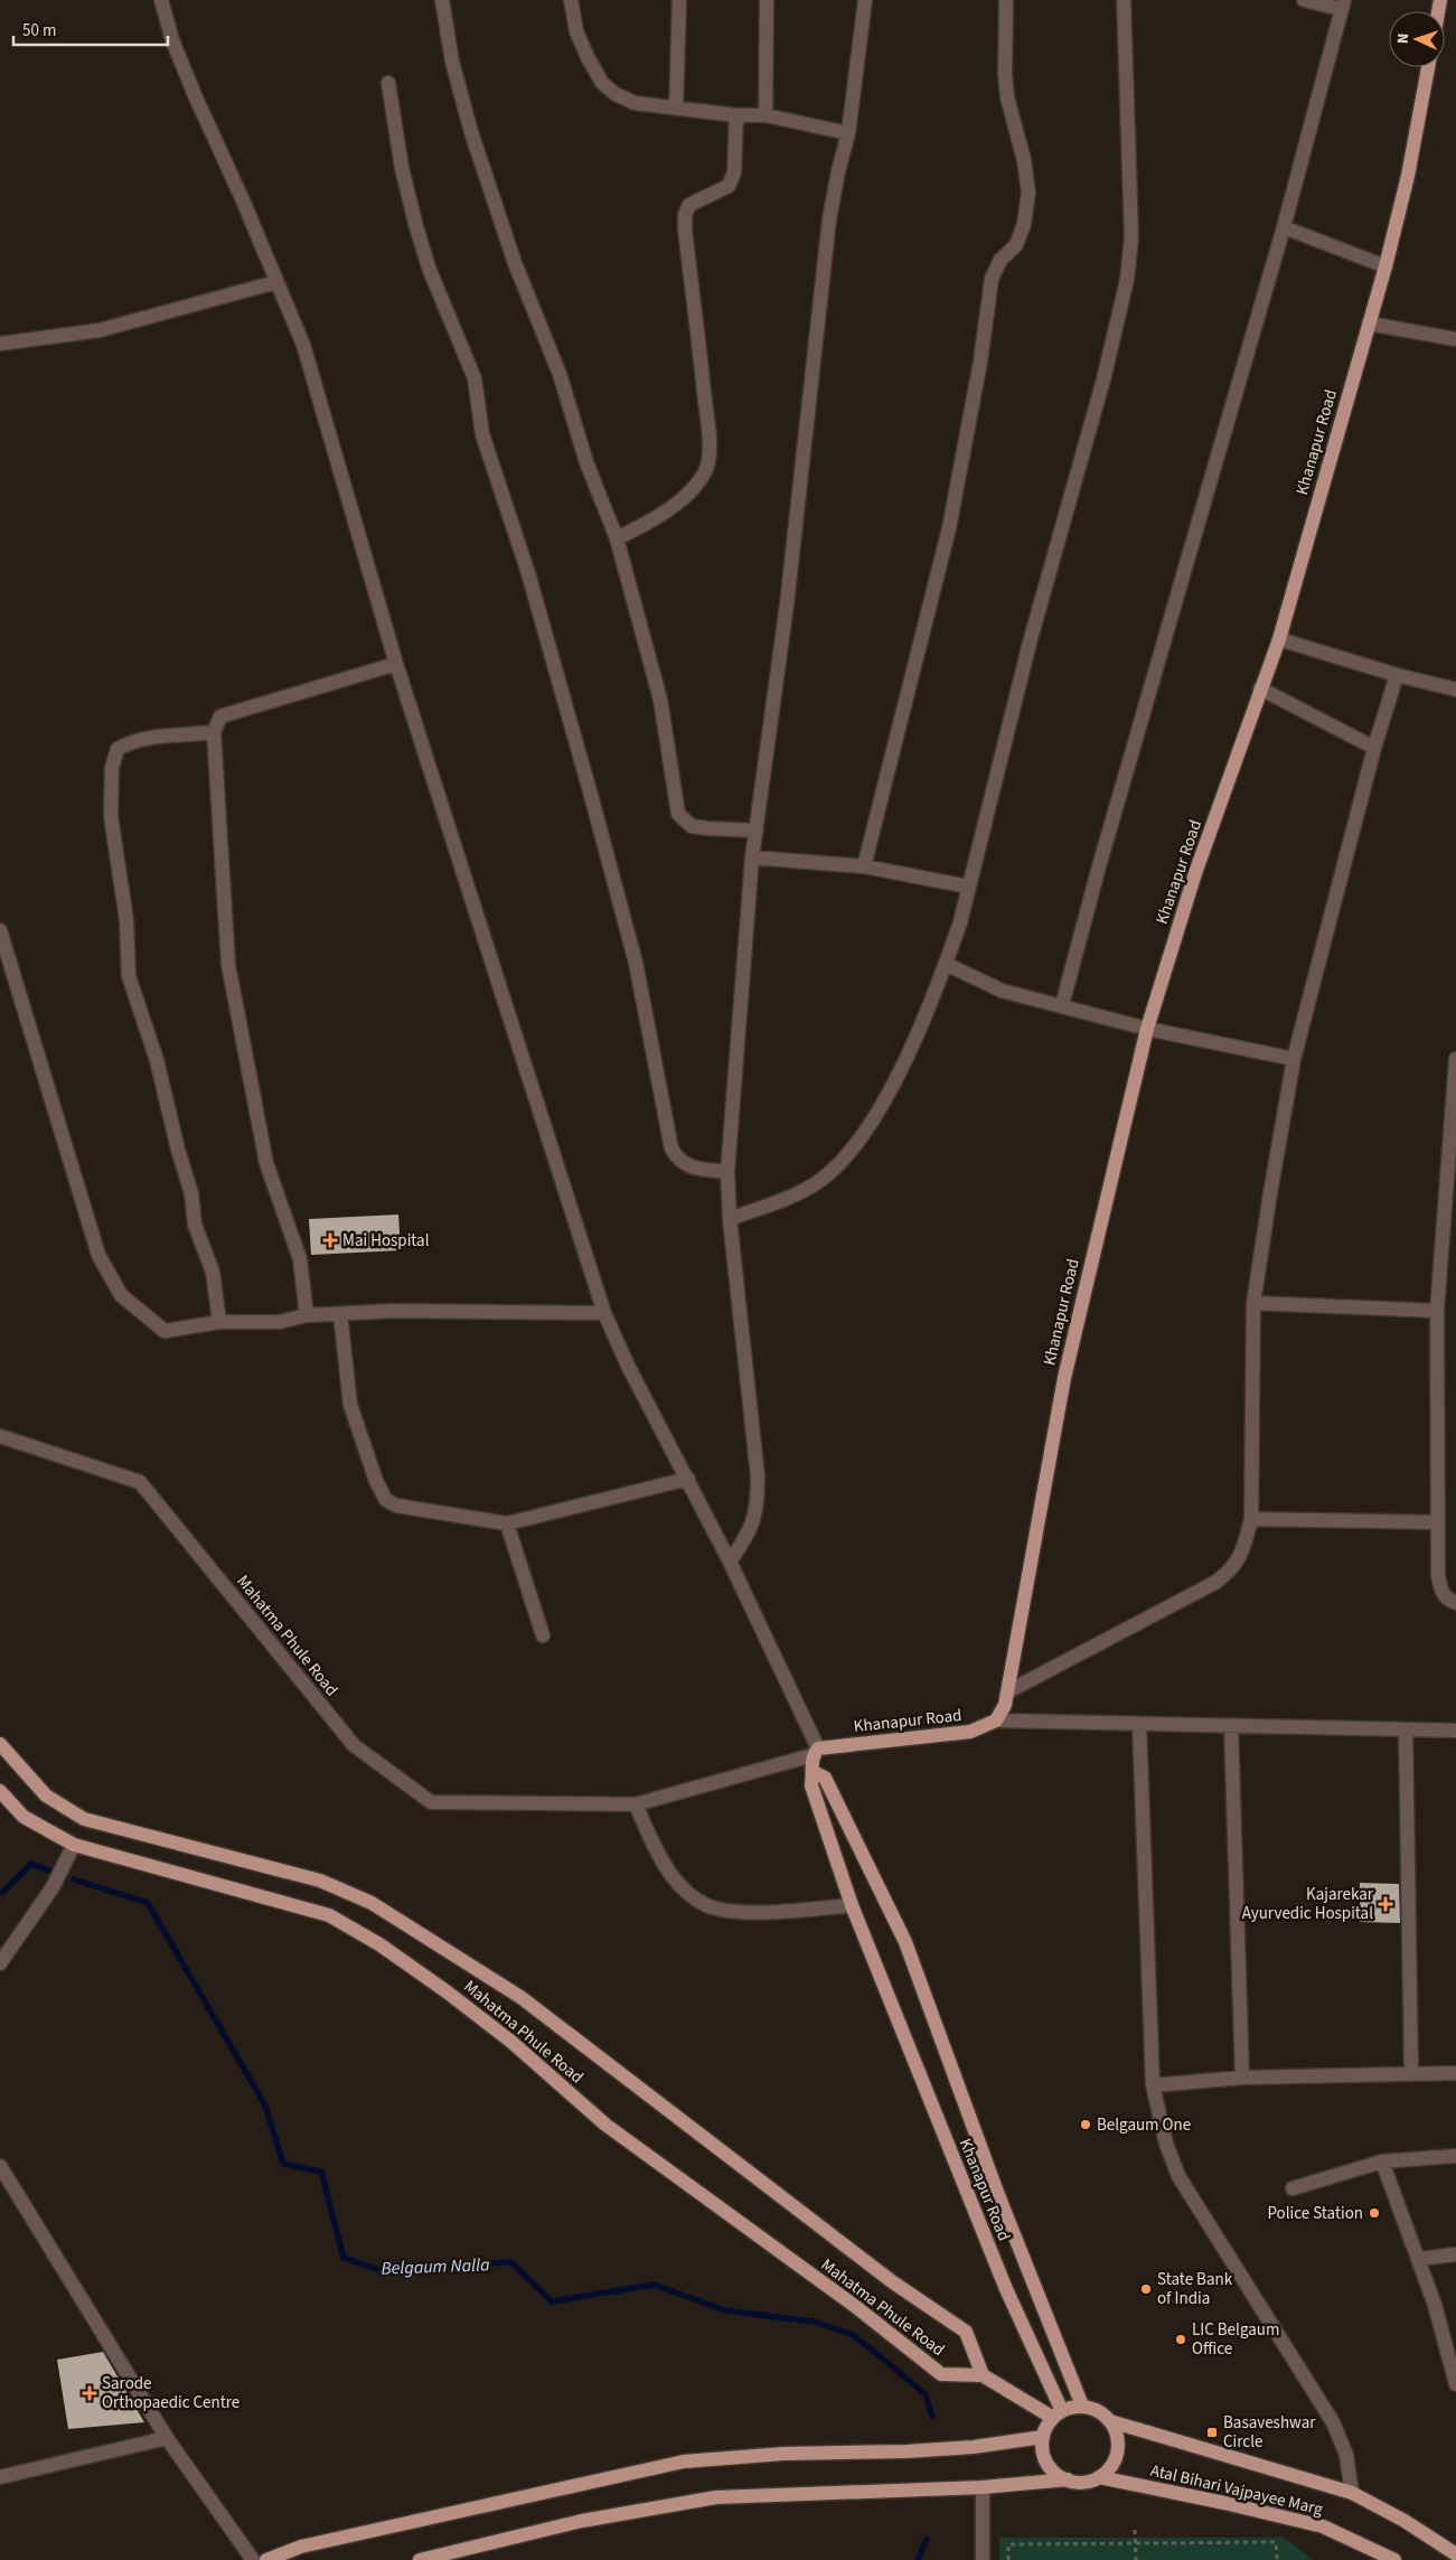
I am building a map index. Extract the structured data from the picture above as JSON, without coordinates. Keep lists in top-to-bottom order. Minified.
{"streets":{"main road":["Khanapur Road","Mahatma Phule Road","Atal Bihari Vajpayee Marg"]},"crossings":[["Khanapur Road","Mahatma Phule Road"],["Khanapur Road","Atal Bihari Vajpayee Marg"]],"water":["Belgaum Nalla"],"places":{"health":["Mai Hospital","Kajarekar Ayurvedic Hospital","Sarode Orthopaedic Centre"],"other":["Belgaum One","Police Station","State Bank of India","LIC Belgaum Office"],"transit":["Basaveshwar Circle"]},"scale_bar":"50 m","north":"left"}
